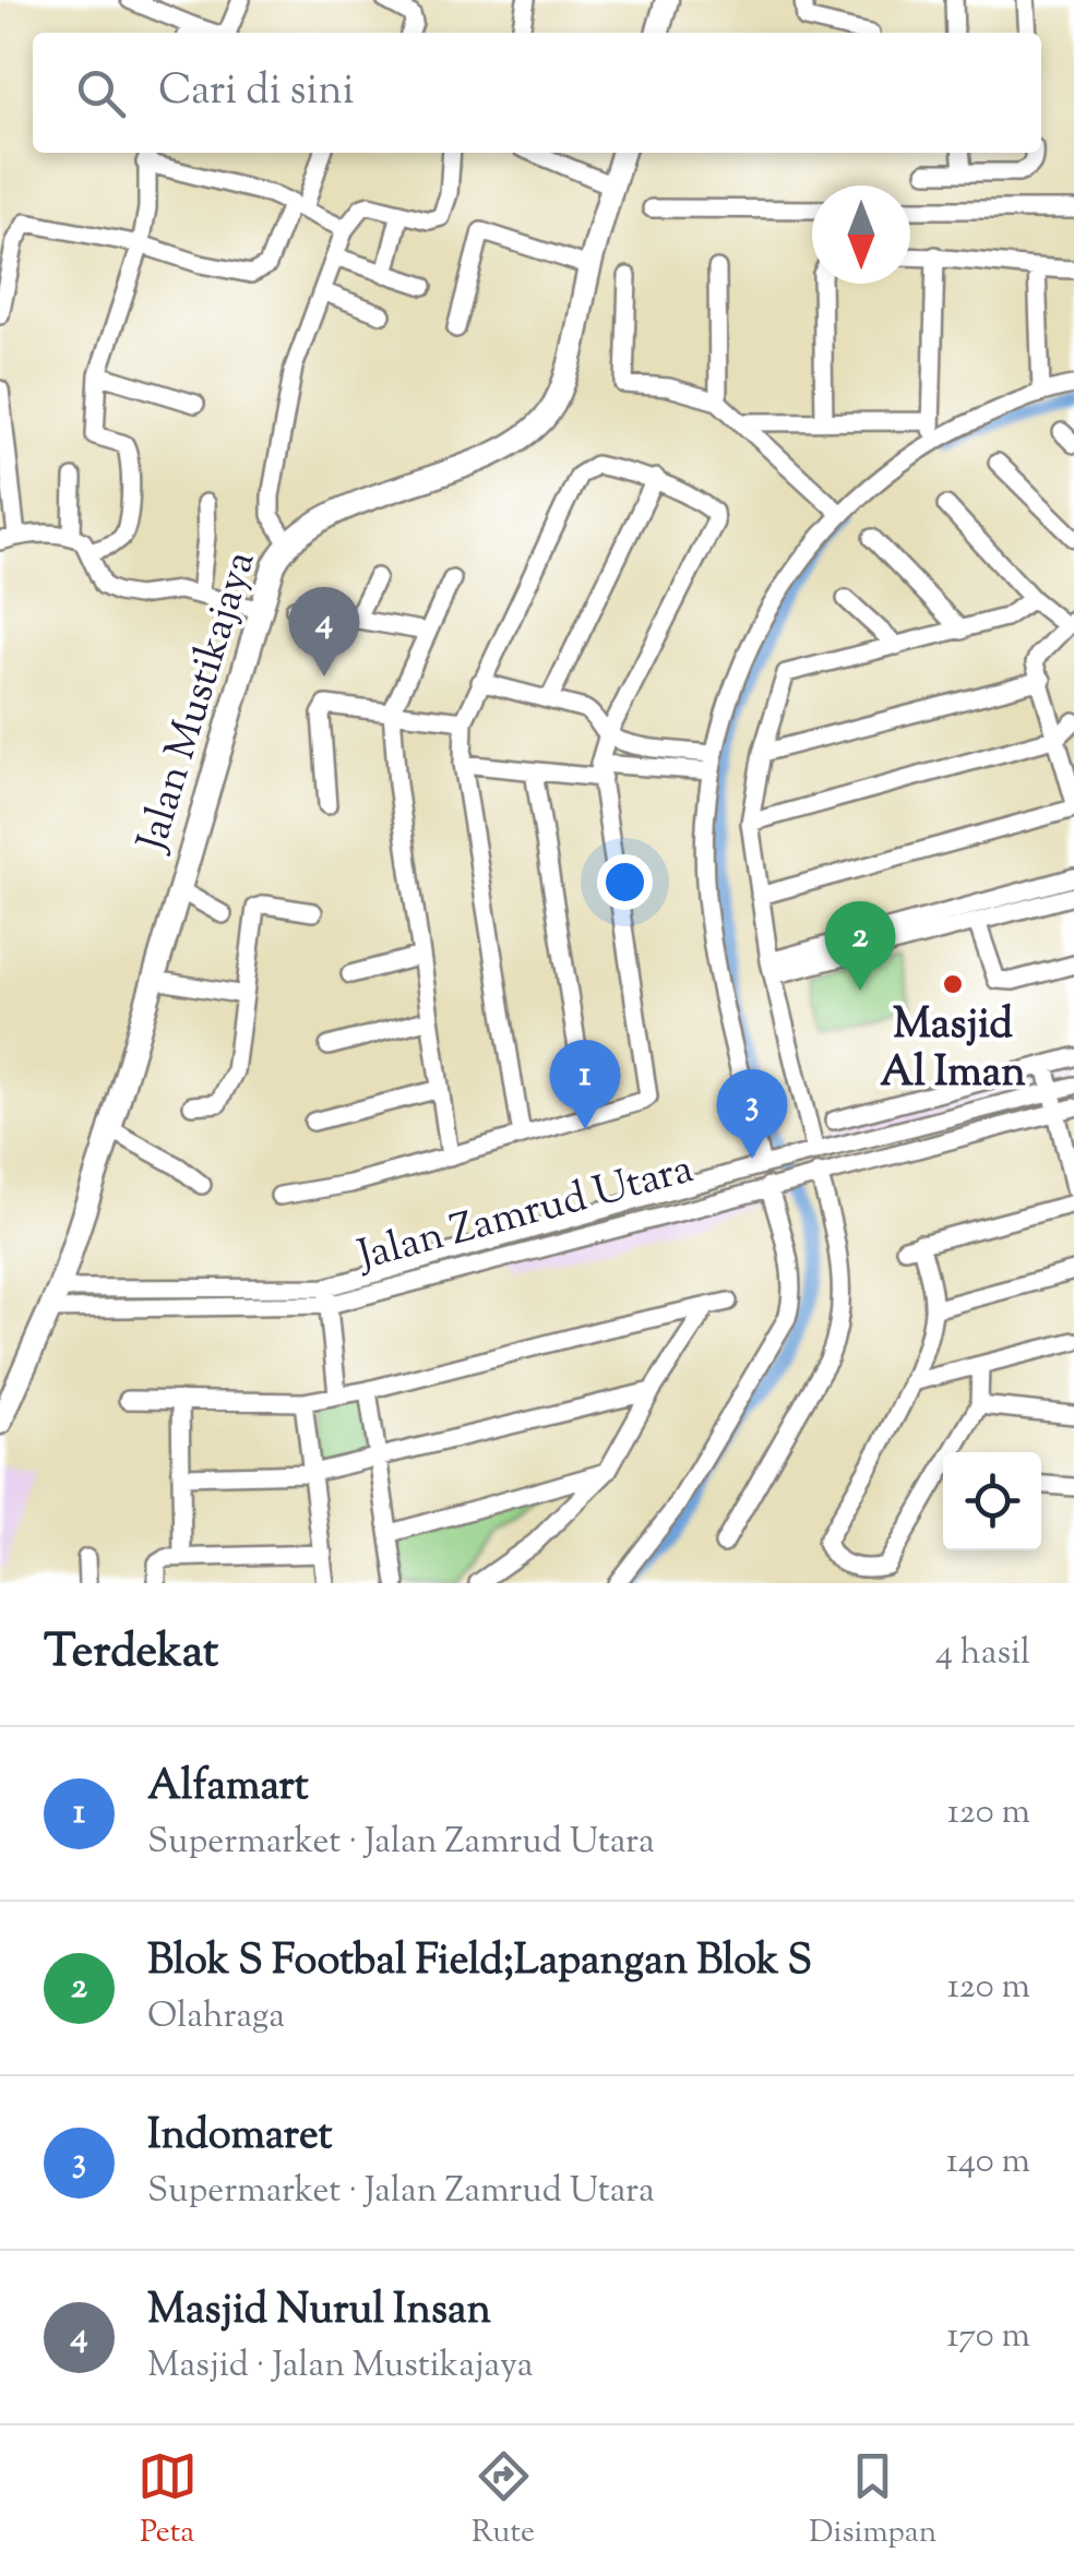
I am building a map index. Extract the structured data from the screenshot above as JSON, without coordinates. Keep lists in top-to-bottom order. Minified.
{"streets":{"main road":["Jalan Mustikajaya"],"street":["Jalan Zamrud Utara"]},"crossings":[["Jalan Mustikajaya","Jalan Zamrud Utara"]],"places":["Masjid Al Iman"],"north":"bottom","page":{"search":"Cari di sini","pins":["4","2","1","3"],"heading":["Terdekat","4 hasil"],"list":[{"mark":"1","name":"Alfamart","note":"Supermarket · Jalan Zamrud Utara","value":"120 m"},{"mark":"2","name":"Blok S Footbal Field;Lapangan Blok S","note":"Olahraga","value":"120 m"},{"mark":"3","name":"Indomaret","note":"Supermarket · Jalan Zamrud Utara","value":"140 m"},{"mark":"4","name":"Masjid Nurul Insan","note":"Masjid · Jalan Mustikajaya","value":"170 m"}],"nav":["Peta","Rute","Disimpan"]}}
